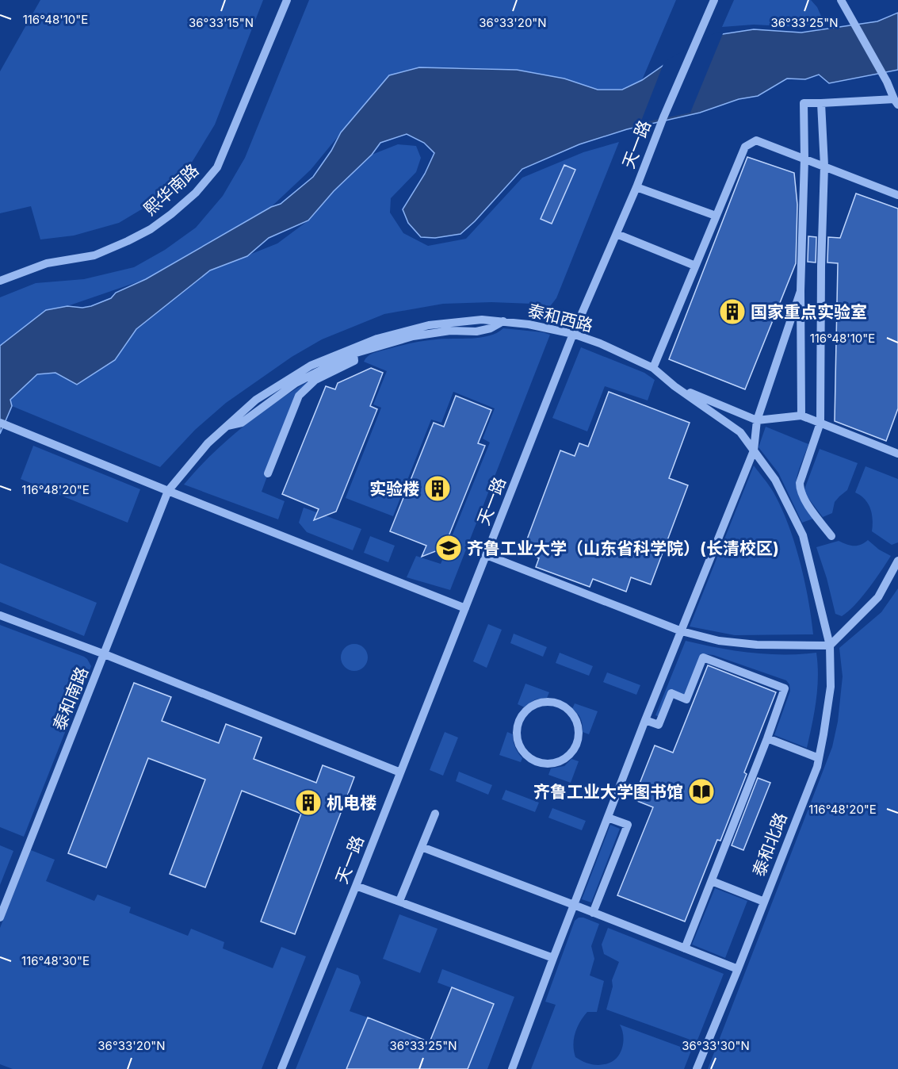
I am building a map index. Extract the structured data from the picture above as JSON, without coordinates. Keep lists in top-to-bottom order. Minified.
{"streets":{"street":["天一路","熙华南路","泰和西路","泰和南路","泰和北路"]},"crossings":[["天一路","泰和西路"],["泰和西路","泰和南路"],["泰和西路","泰和北路"]],"places":{"building":["国家重点实验室","实验楼","机电楼"],"school or university":["齐鲁工业大学（山东省科学院）(长清校区)"],"library":["齐鲁工业大学图书馆"]},"coordinates":["116°48'10\"E","36°33'15\"N","36°33'20\"N","36°33'25\"N","116°48'20\"E","116°48'30\"E","36°33'30\"N"]}
